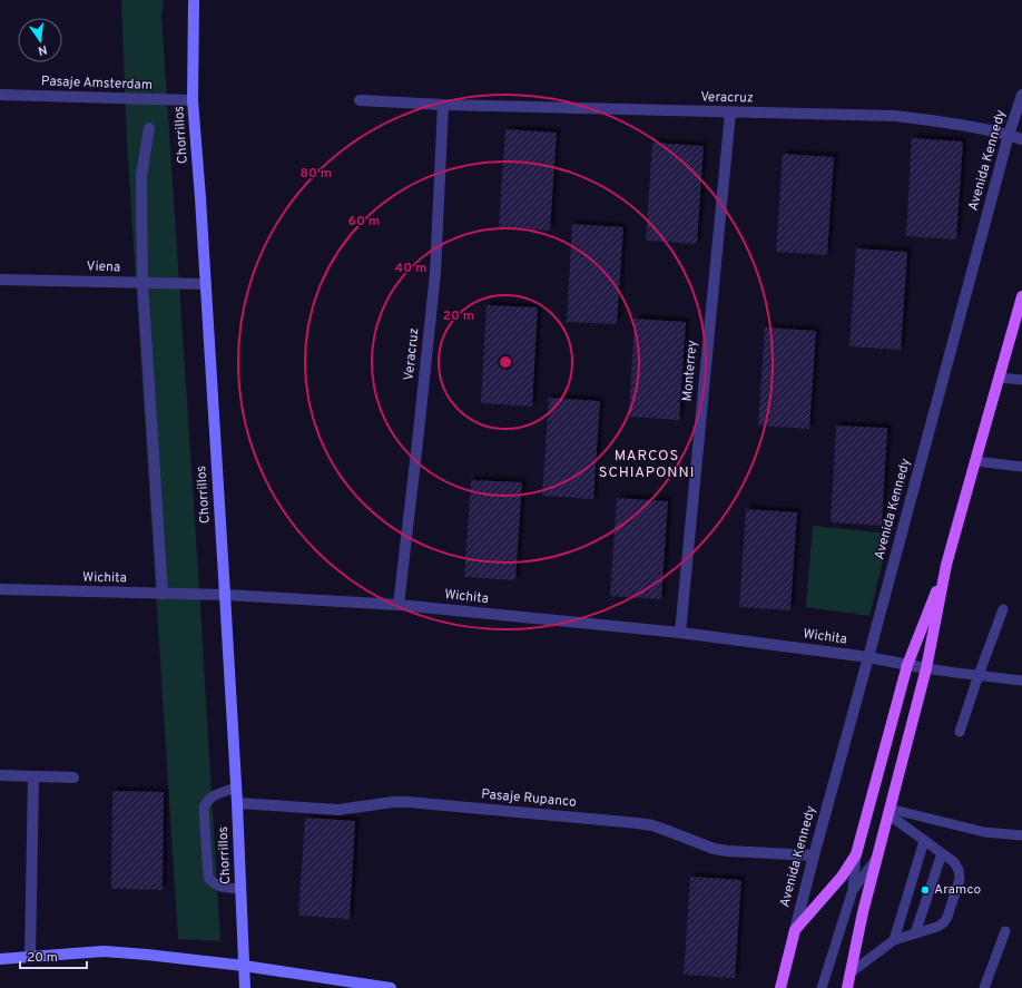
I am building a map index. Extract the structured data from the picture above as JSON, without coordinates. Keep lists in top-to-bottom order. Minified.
{"streets":{"main road":["Avenida Kennedy"],"street":["Pasaje Amsterdam","Veracruz","Chorrillos","Viena","Monterrey","Wichita","Pasaje Rupanco"]},"crossings":[["Pasaje Amsterdam","Chorrillos"],["Veracruz","Avenida Kennedy"],["Veracruz","Monterrey"],["Veracruz","Wichita"],["Chorrillos","Viena"],["Chorrillos","Wichita"],["Chorrillos","Pasaje Rupanco"],["Avenida Kennedy","Wichita"],["Avenida Kennedy","Pasaje Rupanco"],["Monterrey","Wichita"]],"districts":["MARCOS SCHIAPONNI"],"places":["Aramco"],"scale_bar":"20 m","north":"bottom","rings":["80 m","60 m","40 m","20 m"]}
